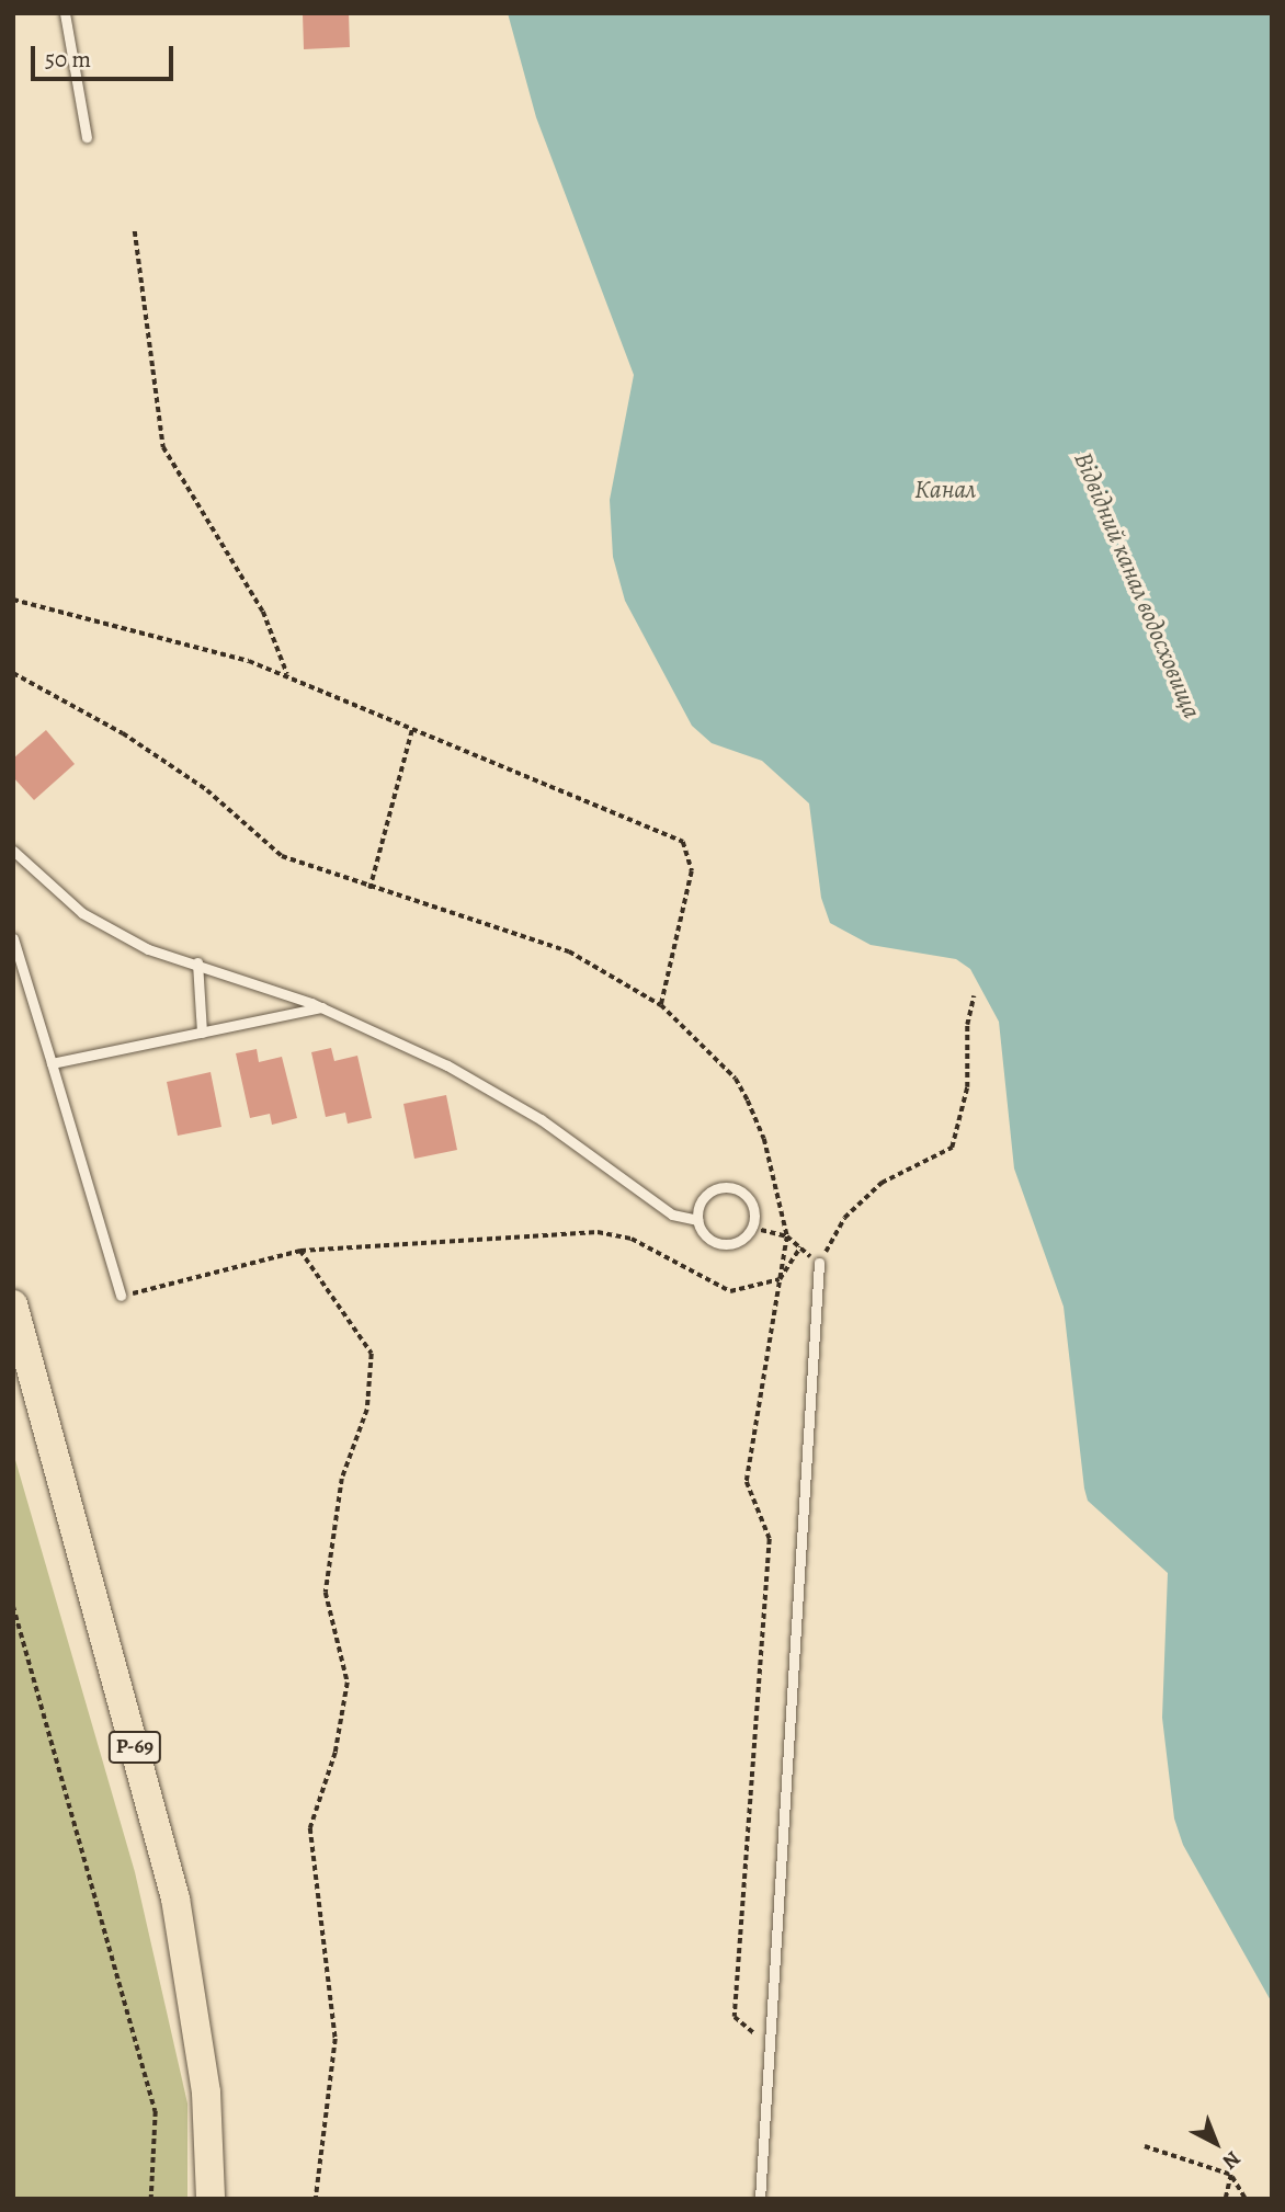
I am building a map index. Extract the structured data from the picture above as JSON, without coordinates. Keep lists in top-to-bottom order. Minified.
{"streets":{"main road":["Р-69"]},"water":["Канал","Відвідний канал водосховища"],"scale_bar":"50 m","north":"bottom right"}
